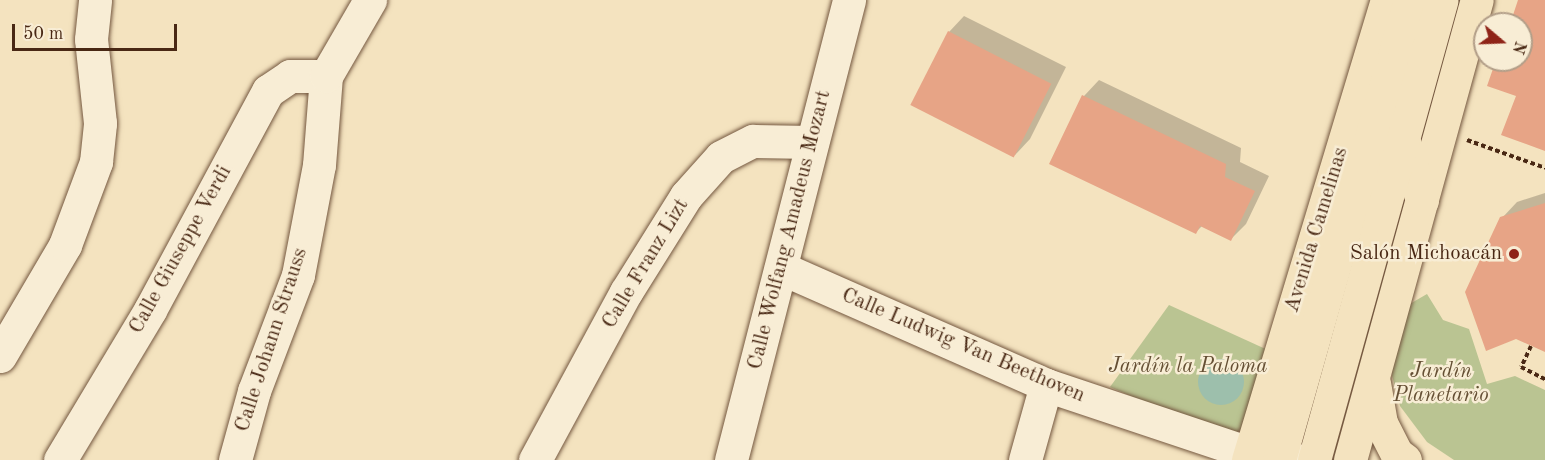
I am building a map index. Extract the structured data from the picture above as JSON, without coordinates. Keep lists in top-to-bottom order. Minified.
{"streets":{"main road":["Avenida Camelinas"],"street":["Calle Wolfang Amadeus Mozart","Calle Giuseppe Verdi","Calle Franz Lizt","Calle Johann Strauss","Calle Ludwig Van Beethoven"]},"crossings":[["Calle Wolfang Amadeus Mozart","Calle Franz Lizt"],["Calle Wolfang Amadeus Mozart","Calle Ludwig Van Beethoven"],["Avenida Camelinas","Calle Ludwig Van Beethoven"],["Calle Giuseppe Verdi","Calle Johann Strauss"]],"parks":["Jardín la Paloma","Jardín Planetario"],"places":["Salón Michoacán"],"scale_bar":"50 m","north":"right"}
